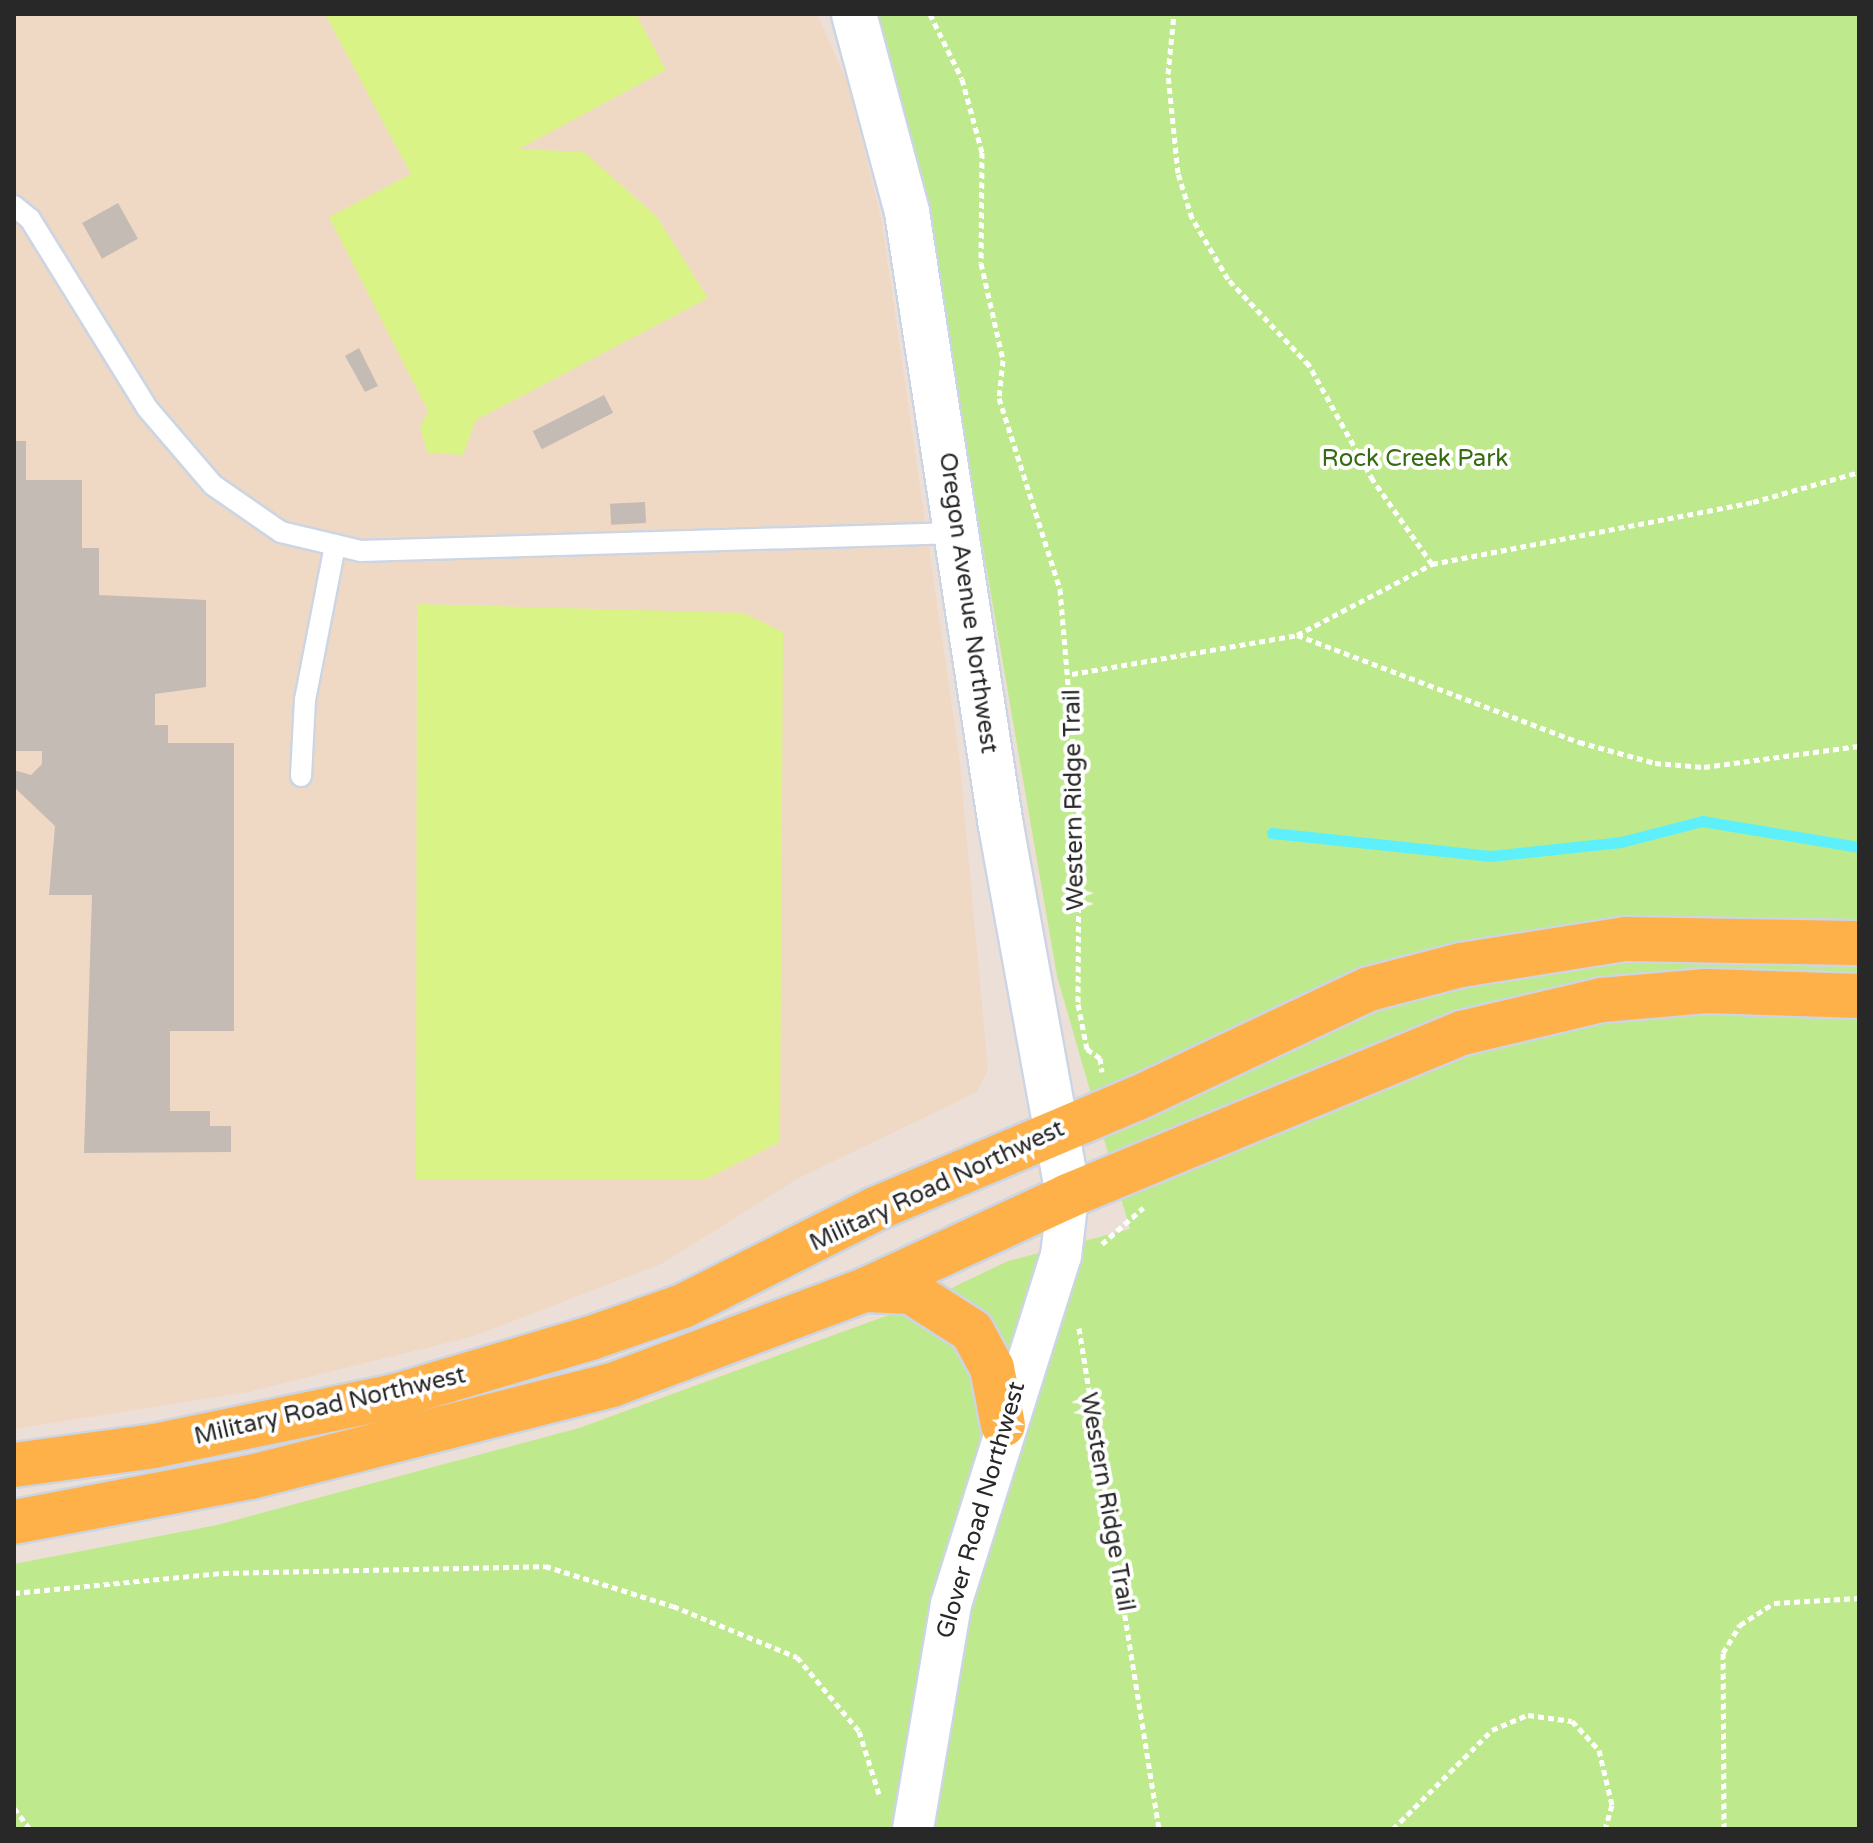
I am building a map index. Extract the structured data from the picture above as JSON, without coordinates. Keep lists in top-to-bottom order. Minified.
{"streets":{"main road":["Military Road Northwest"],"street":["Oregon Avenue Northwest","Glover Road Northwest"],"path":["Western Ridge Trail"]},"crossings":[["Oregon Avenue Northwest","Military Road Northwest"],["Oregon Avenue Northwest","Glover Road Northwest"],["Military Road Northwest","Glover Road Northwest"]],"parks":["Rock Creek Park"]}
